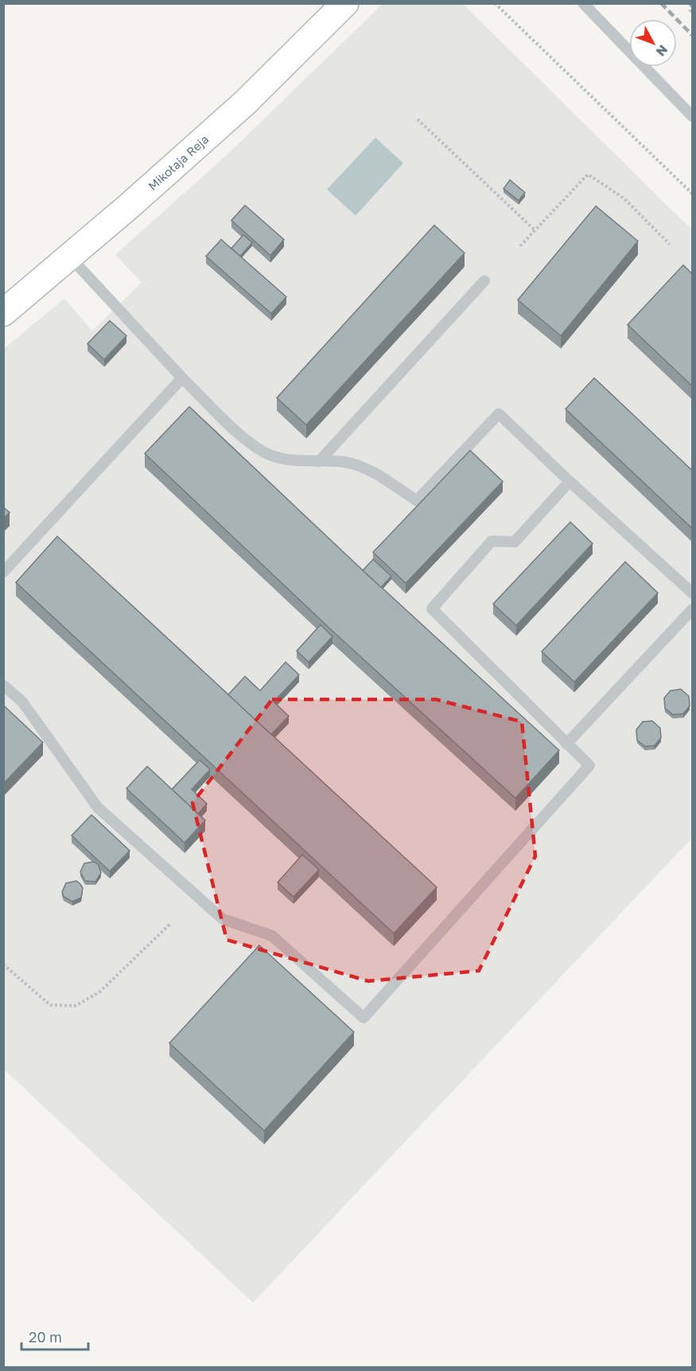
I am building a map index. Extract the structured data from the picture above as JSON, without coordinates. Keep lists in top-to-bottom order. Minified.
{"streets":{"street":["Mikołaja Reja"]},"scale_bar":"20 m","north":"bottom right"}
